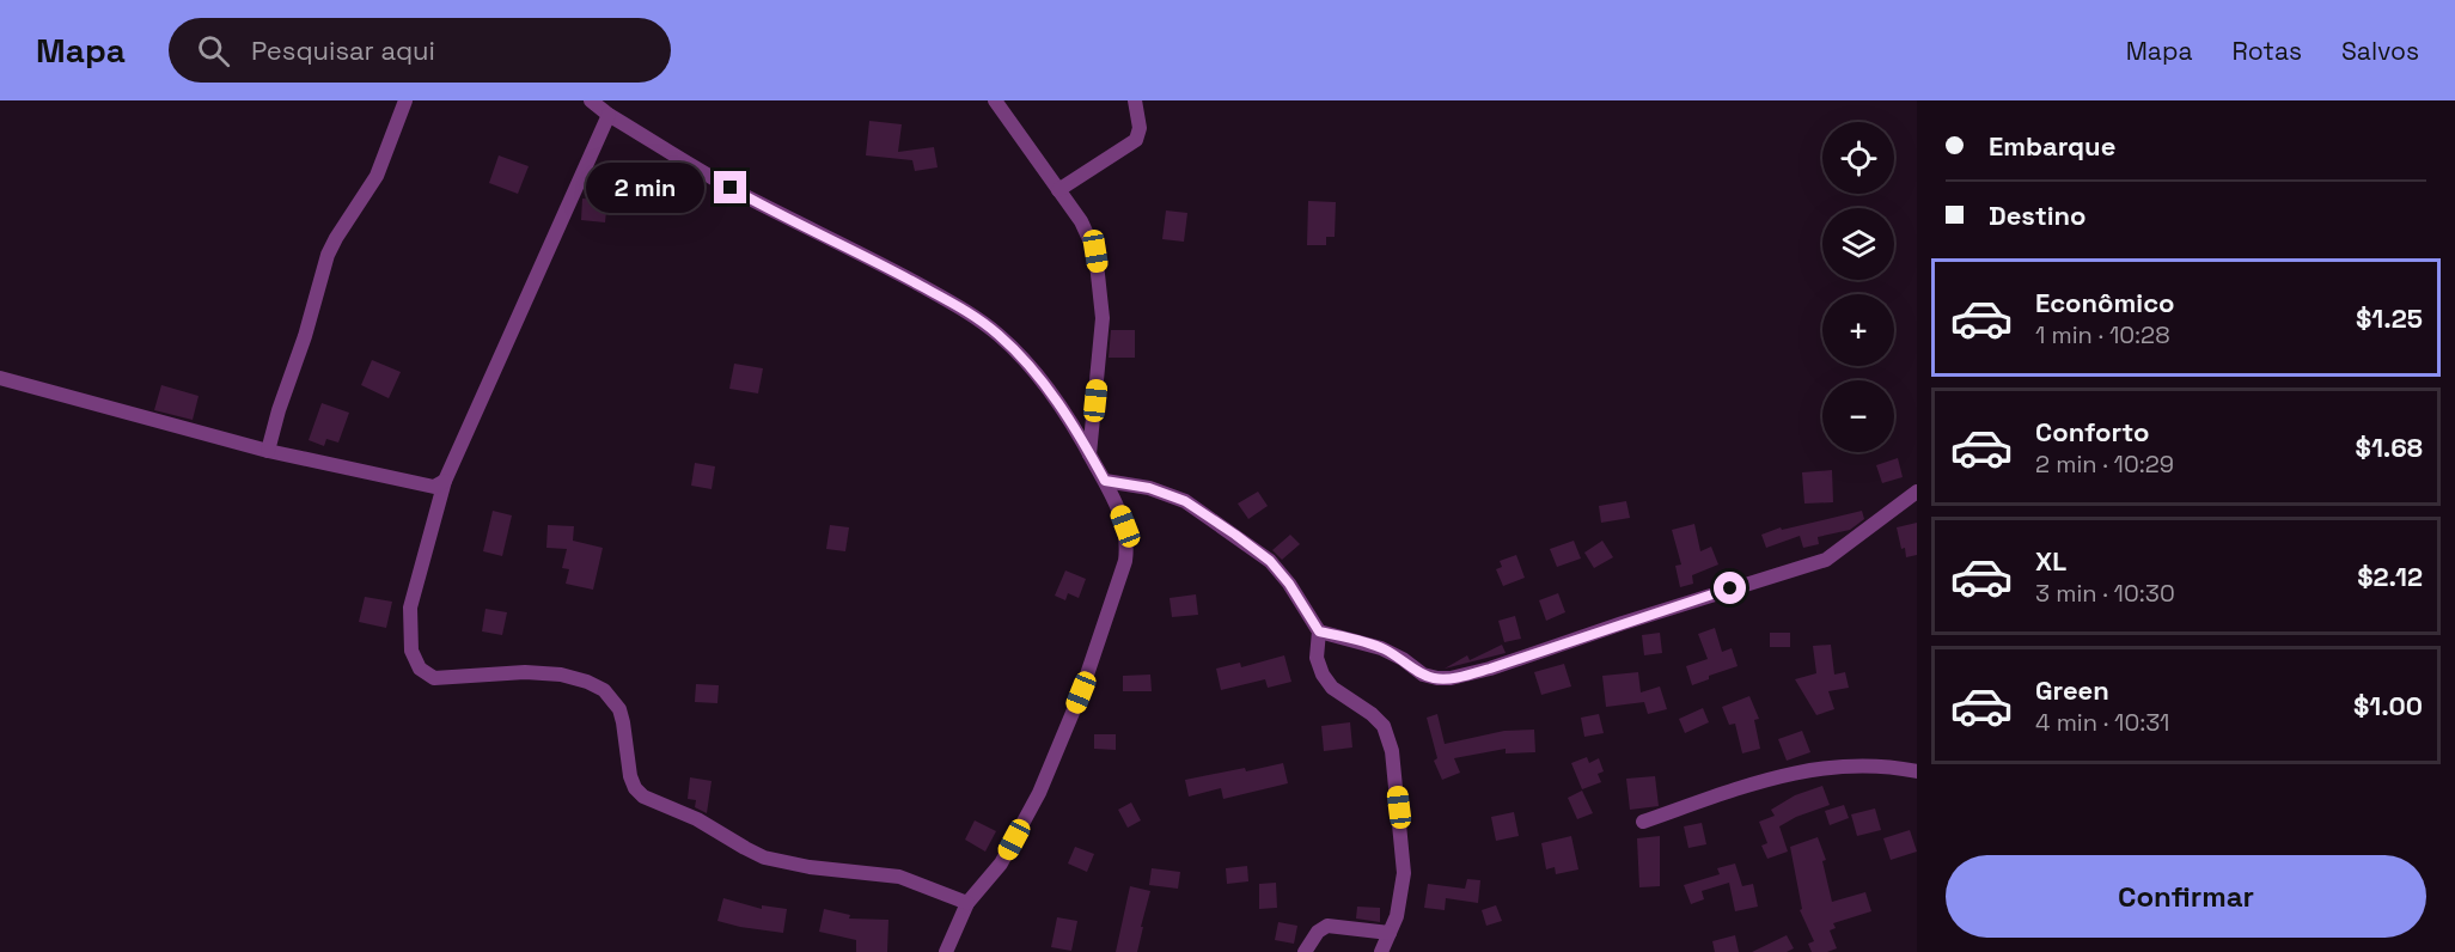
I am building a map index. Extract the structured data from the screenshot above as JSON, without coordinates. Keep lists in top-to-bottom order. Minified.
{"page":{"header":"Mapa","search":"Pesquisar aqui","nav":["Mapa","Rotas","Salvos"],"banner":["Embarque","Destino"],"map_buttons":["+","−"],"bubble":"2 min","list":[{"name":"Econômico","note":"1 min · 10:28","value":"$1.25"},{"name":"Conforto","note":"2 min · 10:29","value":"$1.68"},{"name":"XL","note":"3 min · 10:30","value":"$2.12"},{"name":"Green","note":"4 min · 10:31","value":"$1.00"}],"buttons":"Confirmar"}}
